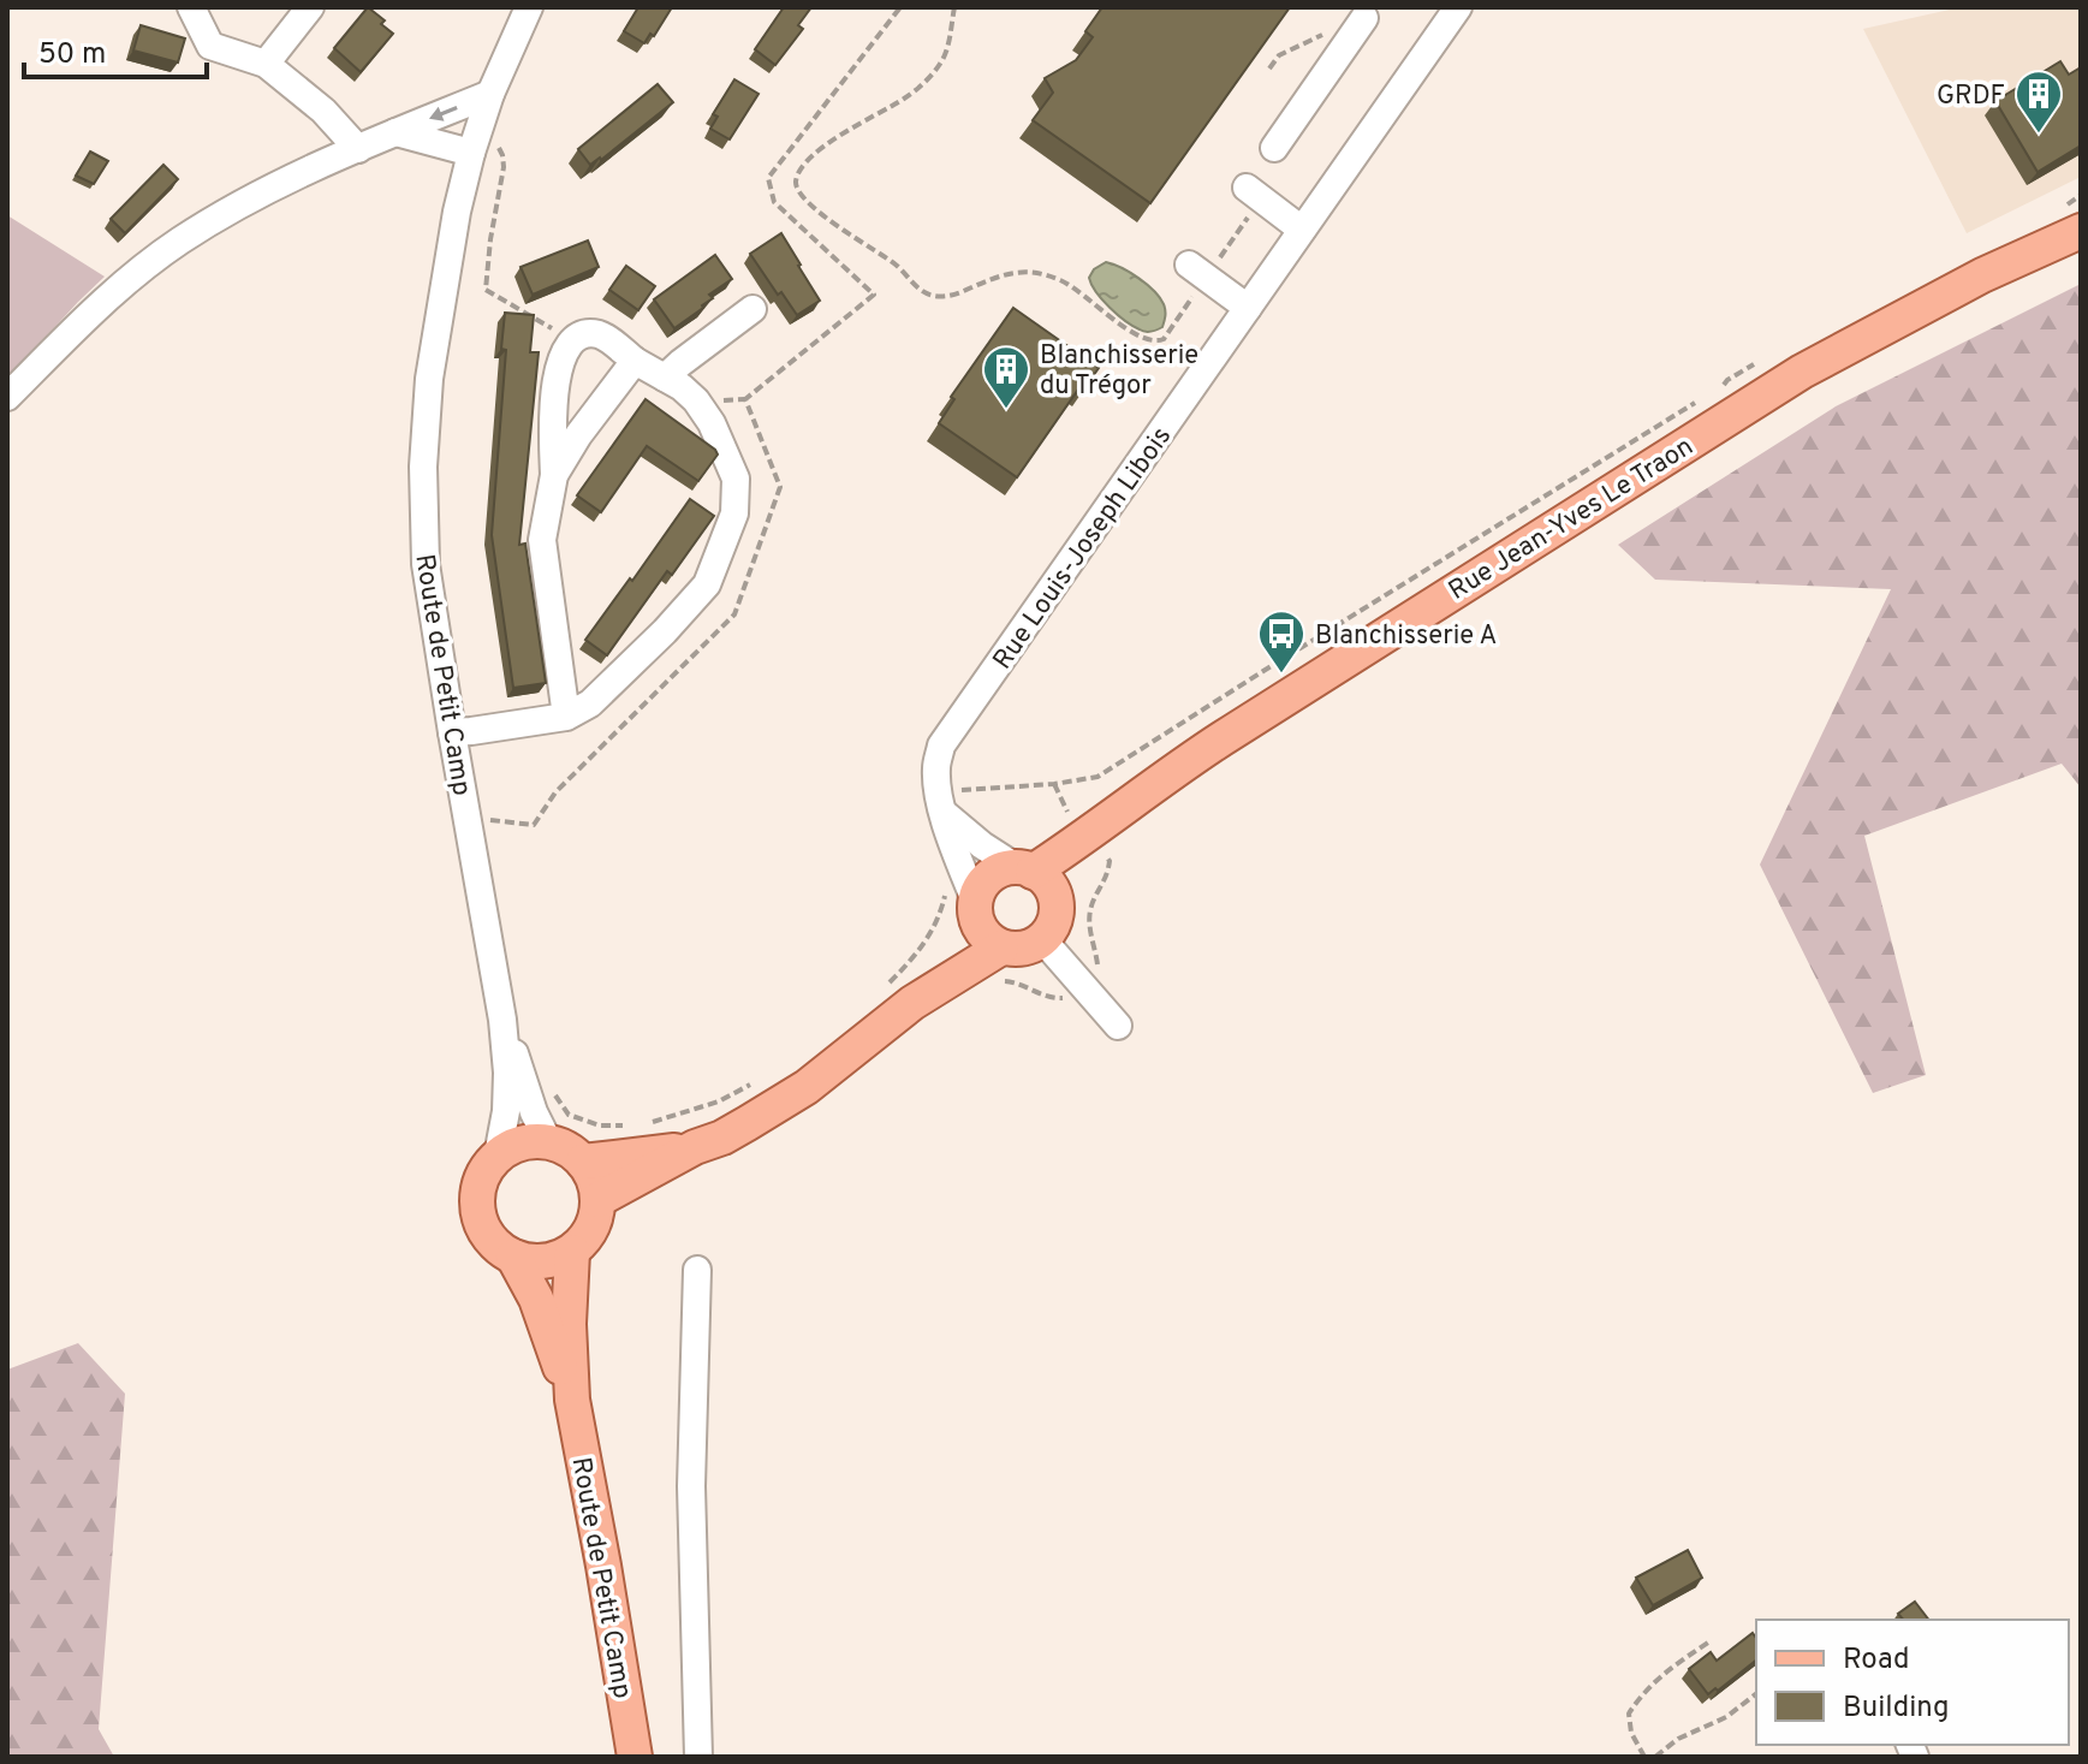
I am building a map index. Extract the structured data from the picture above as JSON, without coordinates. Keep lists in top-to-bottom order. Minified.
{"streets":{"main road":["Rue Jean-Yves Le Traon","Route de Petit Camp"],"street":["Rue Louis-Joseph Libois"]},"places":{"building":["GRDF","Blanchisserie du Trégor"],"bus stop":["Blanchisserie A"]},"legend":["Road","Building"],"scale_bar":"50 m"}
